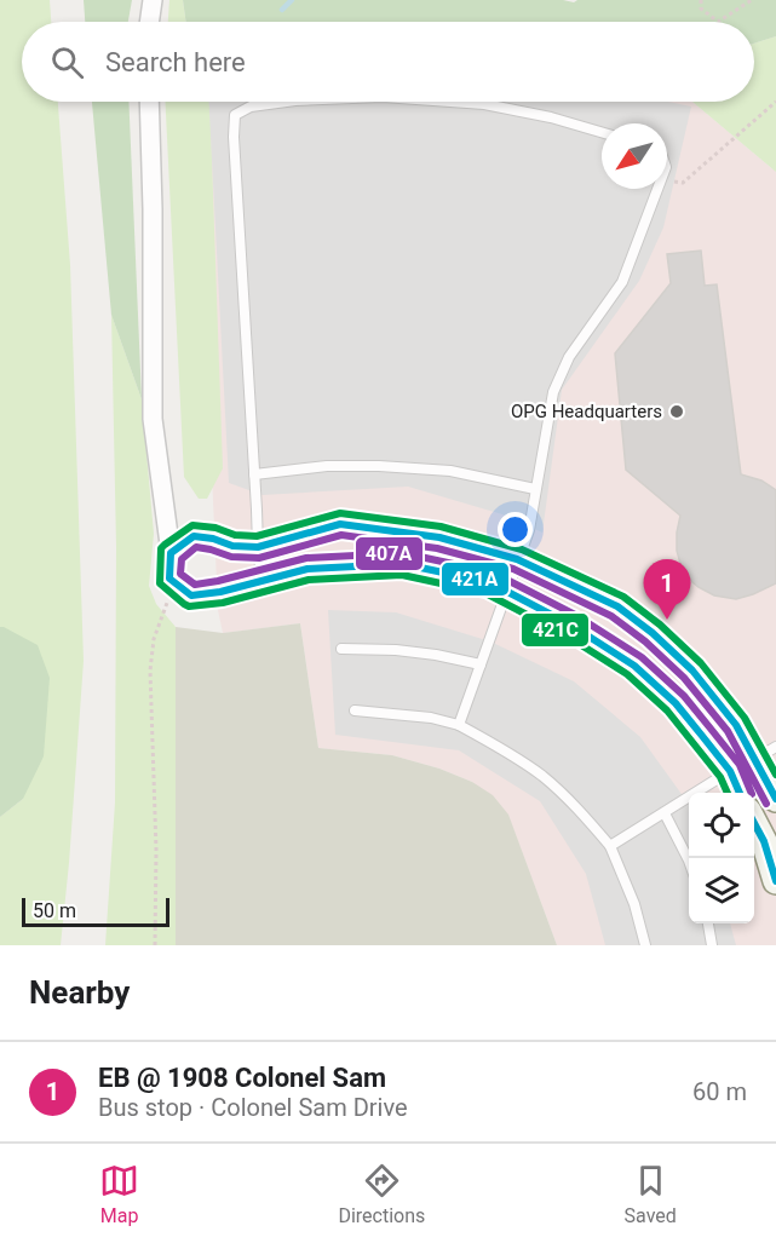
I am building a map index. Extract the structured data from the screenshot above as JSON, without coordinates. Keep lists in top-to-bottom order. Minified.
{"places":["OPG Headquarters"],"lines":["transit line 421C","transit line 421A","transit line 407A"],"scale_bar":"50 m","north":"bottom left","page":{"search":"Search here","pins":"1","scale":"50 m","heading":"Nearby","list":[{"mark":"1","name":"EB @ 1908 Colonel Sam","note":"Bus stop · Colonel Sam Drive","value":"60 m"}],"nav":["Map","Directions","Saved"]}}
